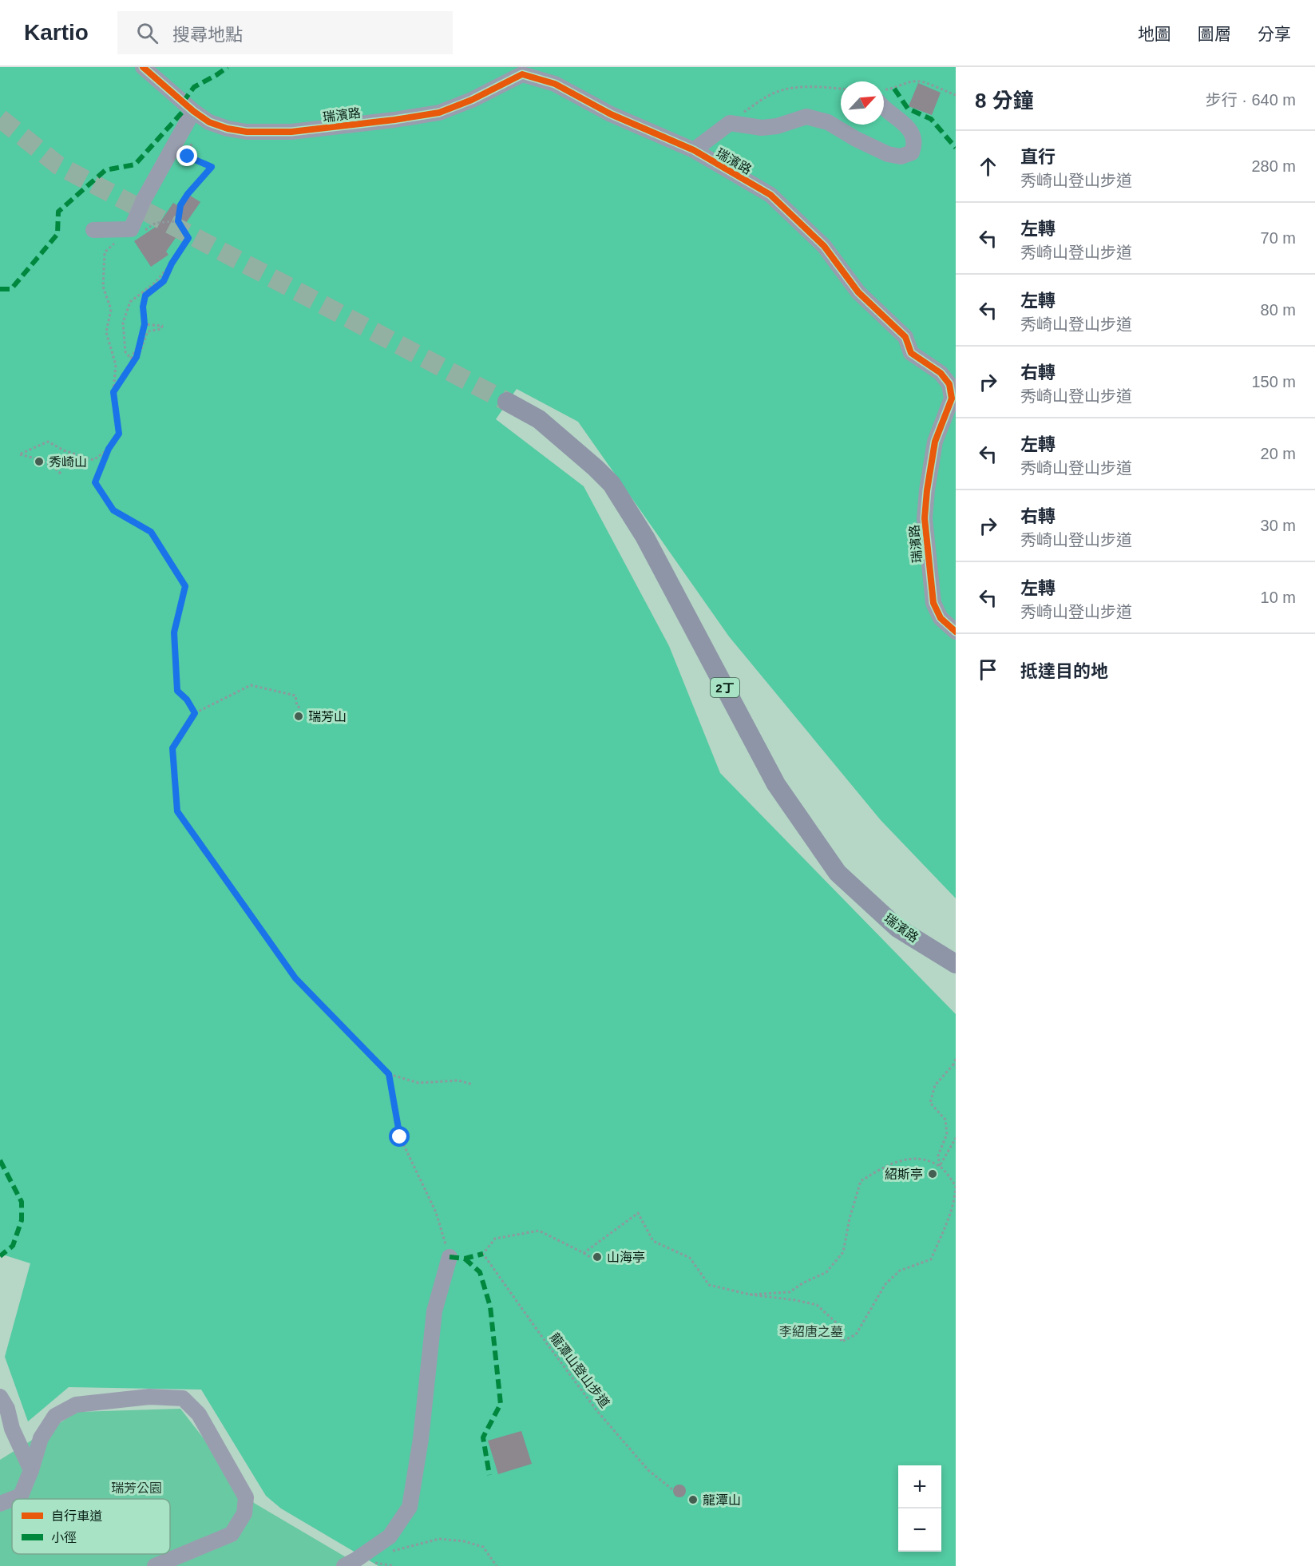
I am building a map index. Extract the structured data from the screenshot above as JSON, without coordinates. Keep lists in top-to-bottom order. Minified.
{"streets":{"main road":["瑞濱路","2丁"],"path":["龍潭山登山步道"]},"parks":["李紹唐之墓","瑞芳公園"],"places":["秀崎山","瑞芳山","紹斯亭","山海亭","龍潭山"],"legend":["自行車道","小徑"],"north":"top right","page":{"header":"Kartio","search":"搜尋地點","nav":["地圖","圖層","分享"],"heading":["8 分鐘","步行 · 640 m"],"list":[["直行","秀崎山登山步道","280 m"],["左轉","秀崎山登山步道","70 m"],["左轉","秀崎山登山步道","80 m"],["右轉","秀崎山登山步道","150 m"],["左轉","秀崎山登山步道","20 m"],["右轉","秀崎山登山步道","30 m"],["左轉","秀崎山登山步道","10 m"],"抵達目的地"],"map_buttons":["+","−"]}}
